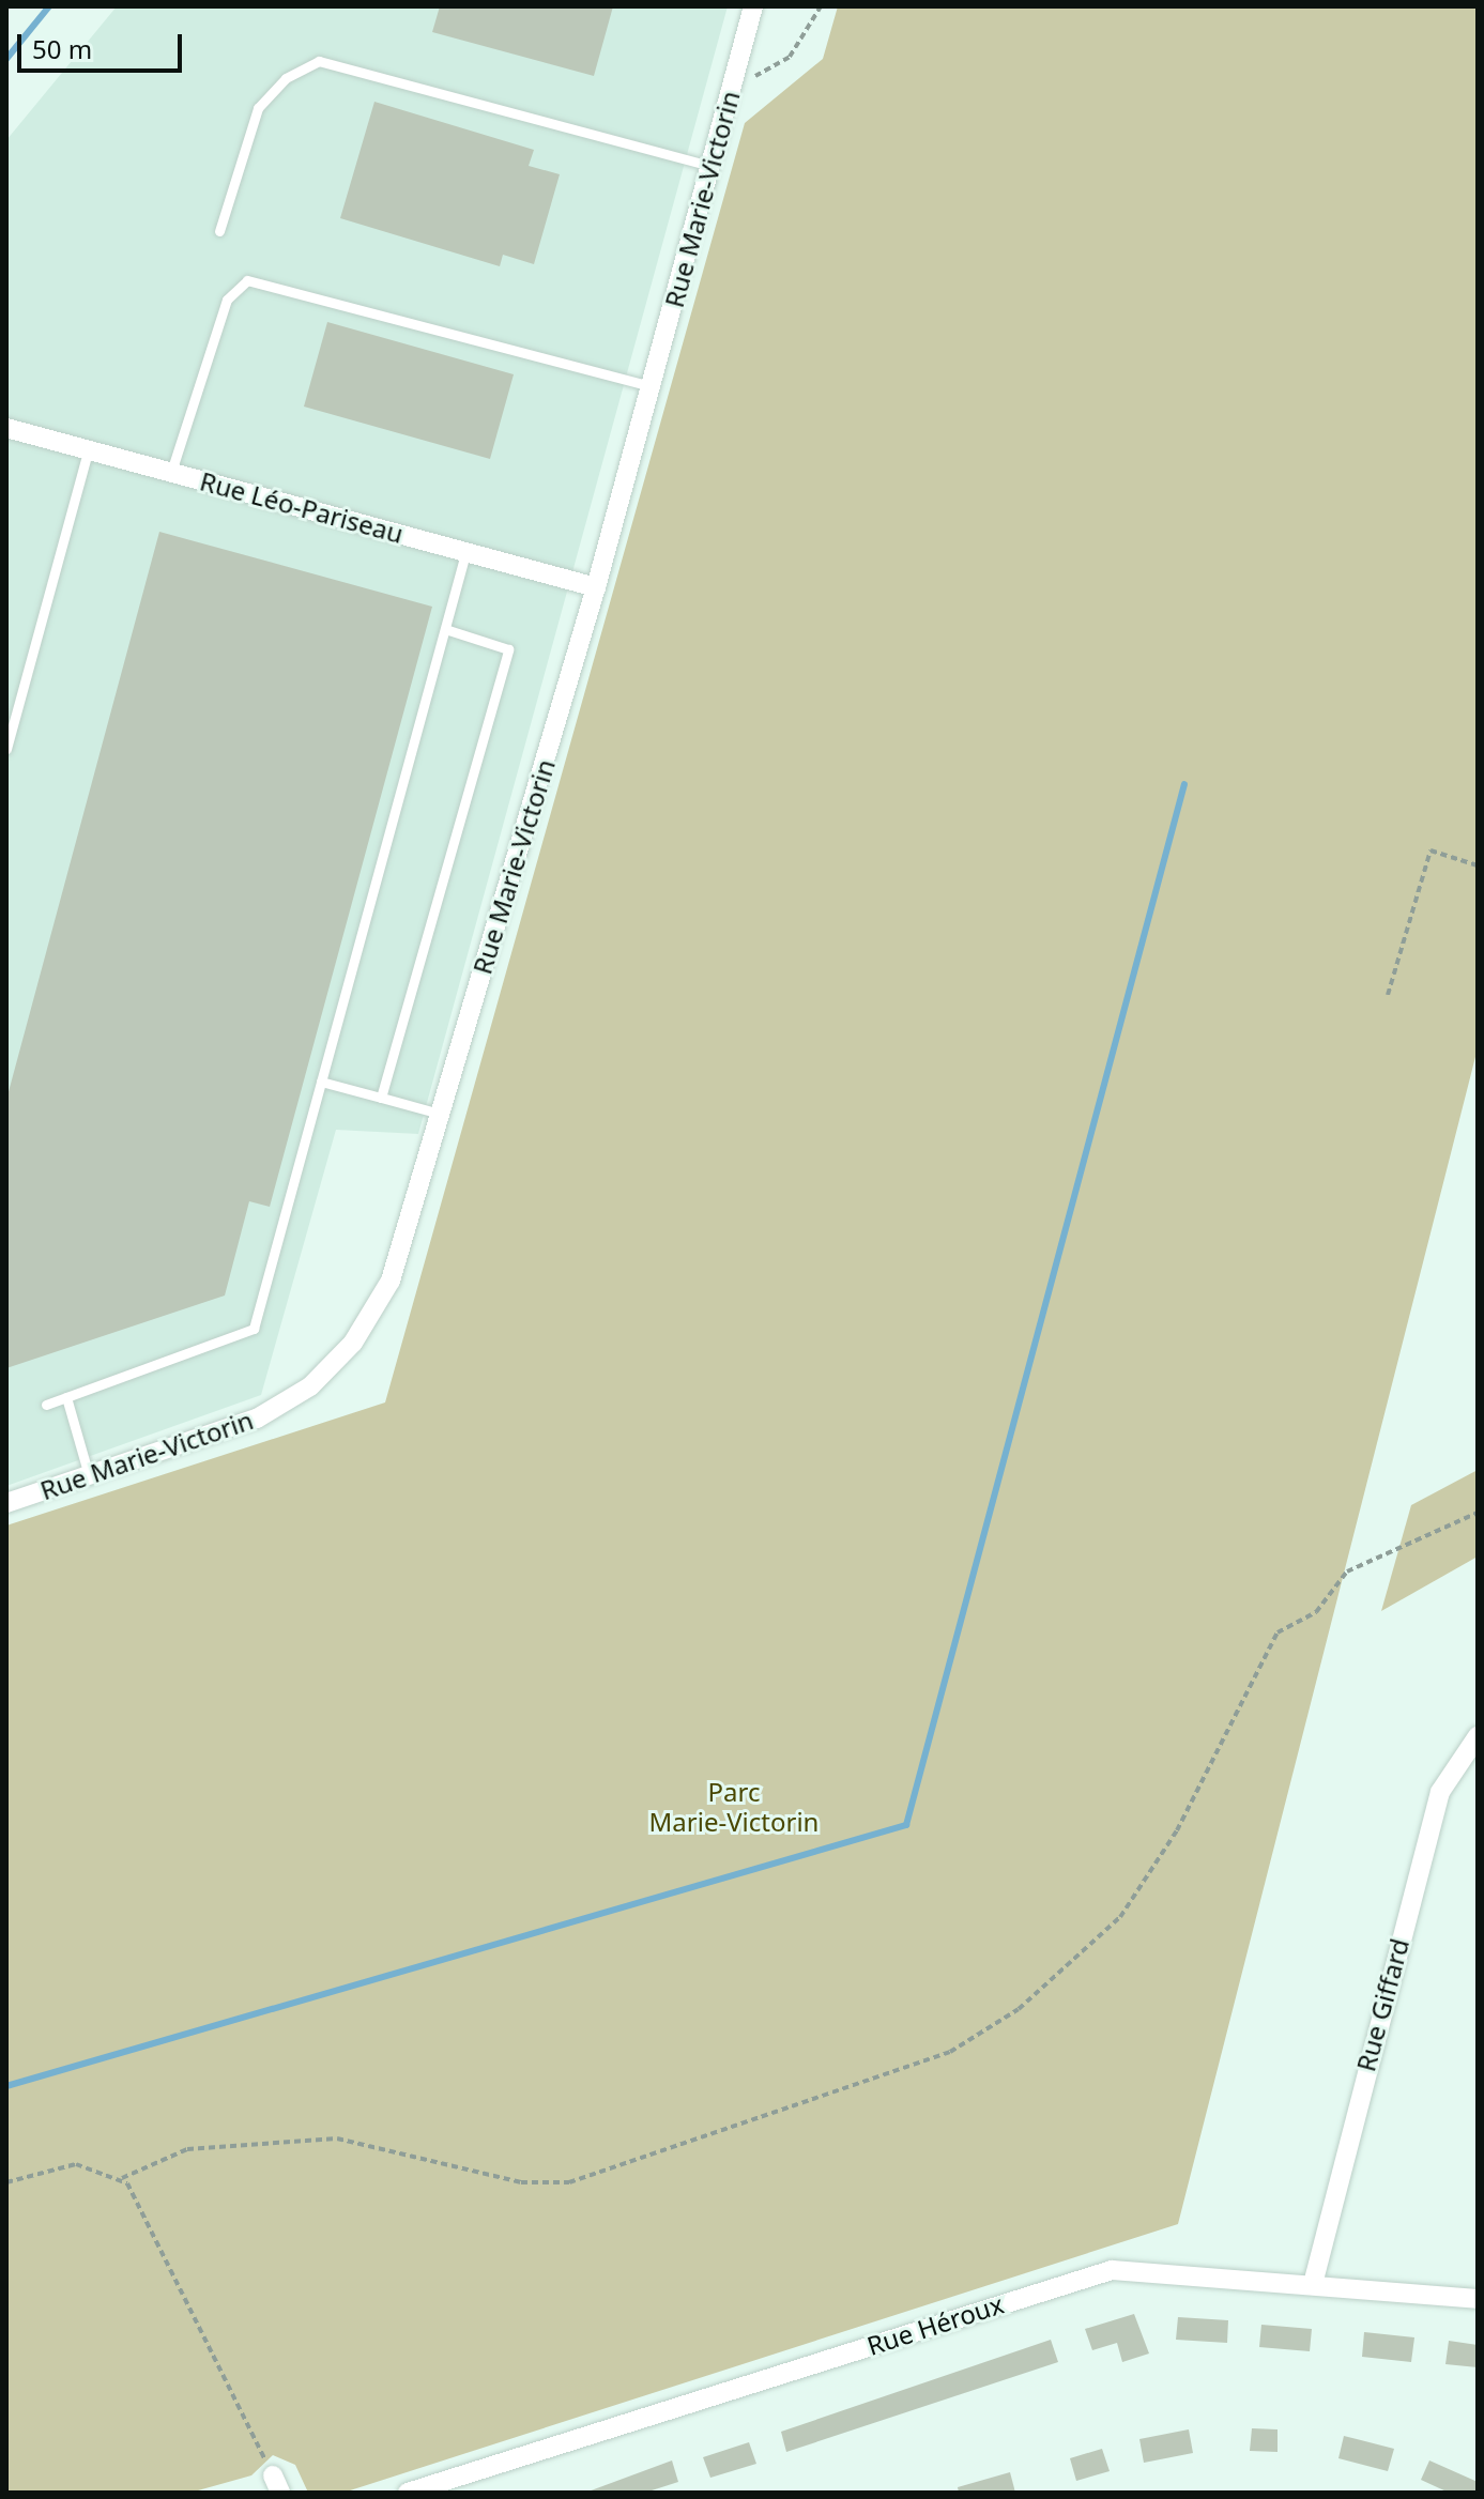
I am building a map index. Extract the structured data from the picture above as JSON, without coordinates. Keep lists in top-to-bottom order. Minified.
{"streets":{"street":["Rue Marie-Victorin","Rue Léo-Pariseau","Rue Giffard","Rue Héroux"]},"crossings":[["Rue Marie-Victorin","Rue Léo-Pariseau"],["Rue Giffard","Rue Héroux"]],"parks":["Parc Marie-Victorin"],"scale_bar":"50 m"}
